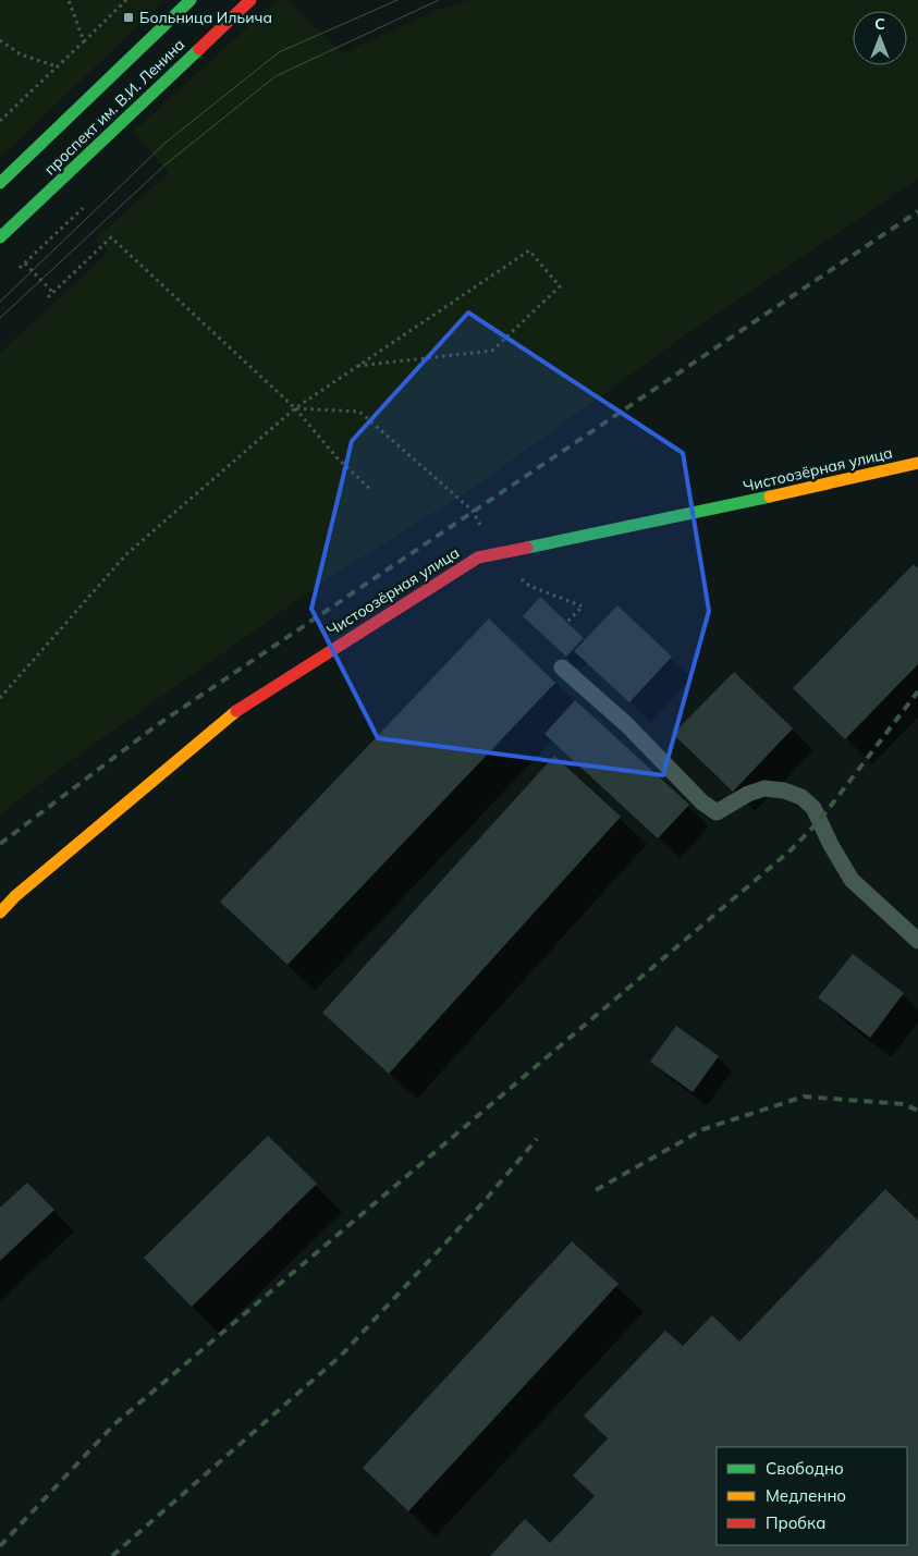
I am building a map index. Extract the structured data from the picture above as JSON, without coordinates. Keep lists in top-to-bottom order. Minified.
{"streets":{"street":["проспект им. В.И. Ленина","Чистоозёрная улица"]},"places":{"transit":["Больница Ильича"]},"legend":["Свободно","Медленно","Пробка"],"north":"top"}
